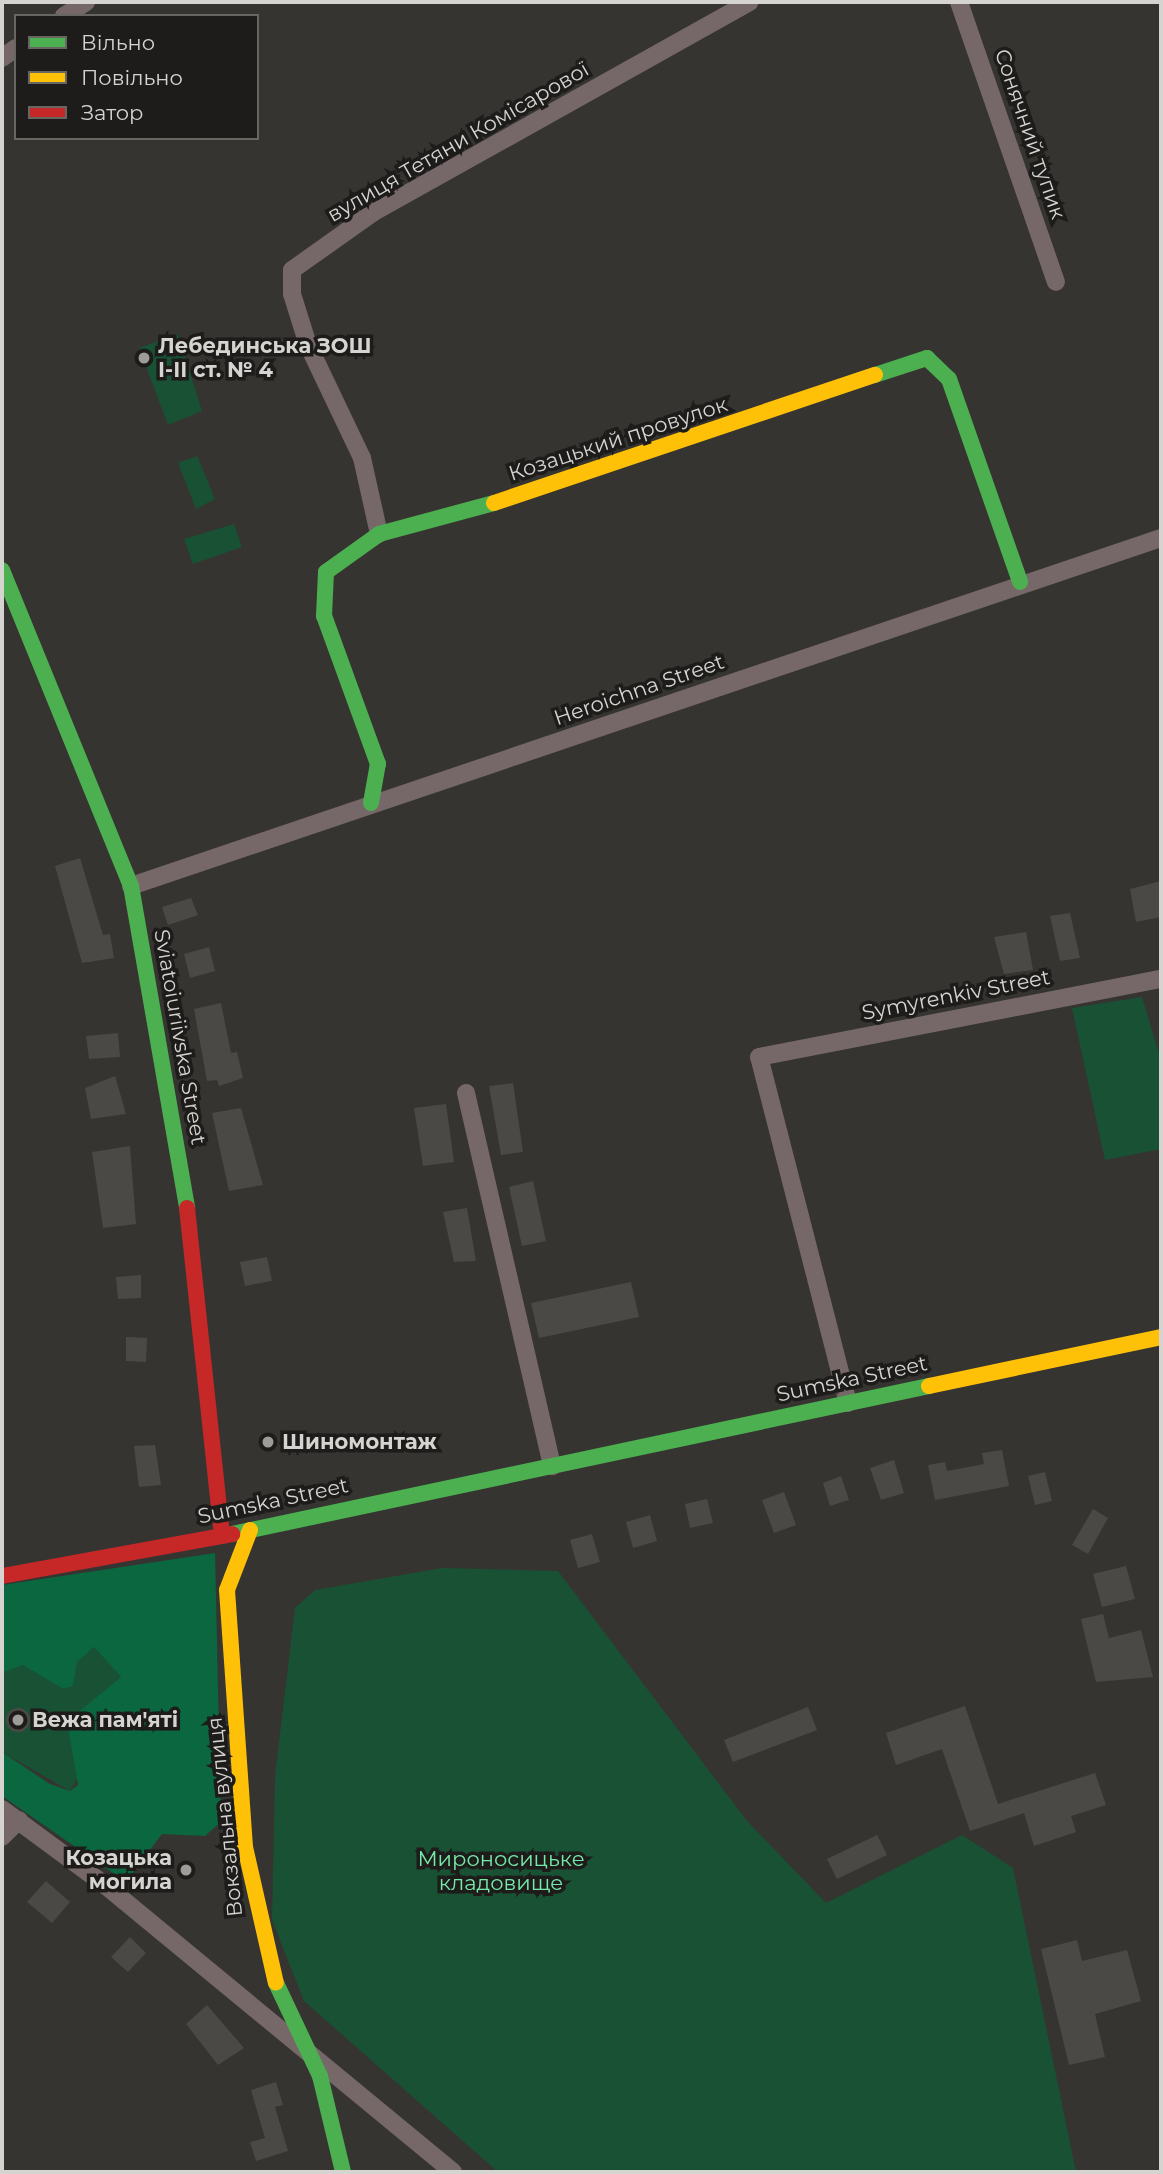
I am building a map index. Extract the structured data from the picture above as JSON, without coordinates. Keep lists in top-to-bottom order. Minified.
{"streets":{"street":["Сонячний тупик","вулиця Тетяни Комісарової","Козацький провулок","Heroichna Street","Symyrenkiv Street","Sviatoiuriivska Street","Sumska Street","Вокзальна вулиця"]},"crossings":[["вулиця Тетяни Комісарової","Козацький провулок"],["Козацький провулок","Heroichna Street"],["Heroichna Street","Sviatoiuriivska Street"],["Symyrenkiv Street","Sumska Street"],["Sviatoiuriivska Street","Sumska Street"],["Sumska Street","Вокзальна вулиця"]],"parks":["Мироносицьке кладовище"],"places":["Лебединська ЗОШ І-ІІ ст. № 4","Шиномонтаж","Вежа пам'яті","Козацька могила"],"legend":["Вільно","Повільно","Затор"]}
